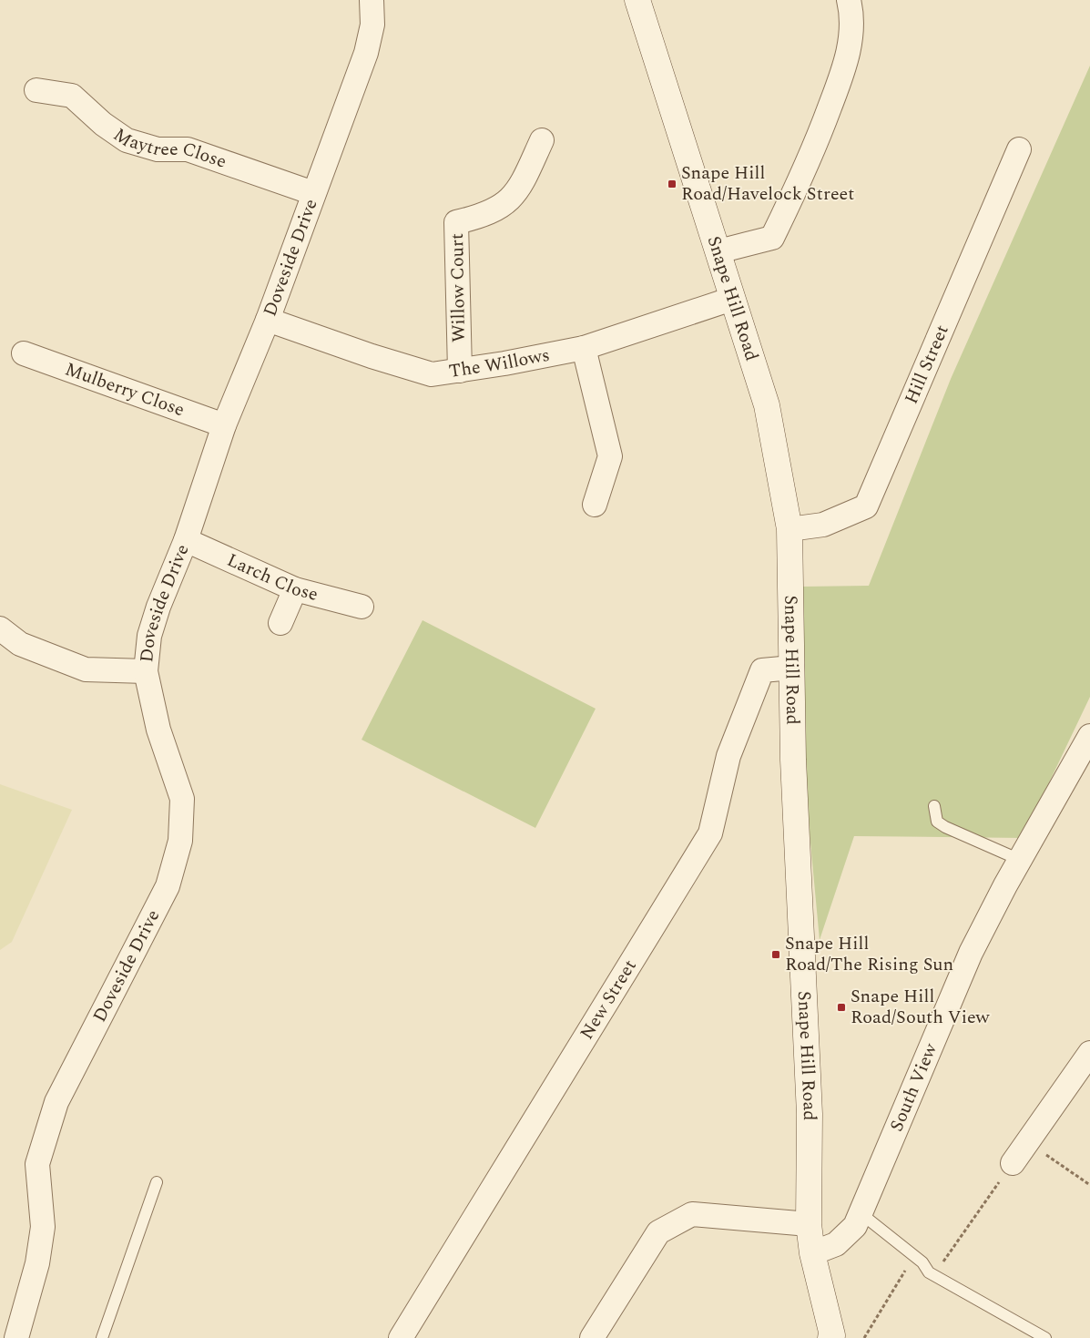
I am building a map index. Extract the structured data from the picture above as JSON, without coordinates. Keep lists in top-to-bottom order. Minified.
{"streets":{"main road":["Snape Hill Road"],"street":["Maytree Close","Doveside Drive","Willow Court","The Willows","Hill Street","Mulberry Close","Larch Close","New Street","South View"]},"crossings":[["Maytree Close","Doveside Drive"],["Doveside Drive","The Willows"],["Doveside Drive","Mulberry Close"],["Doveside Drive","Larch Close"],["Willow Court","The Willows"],["Snape Hill Road","The Willows"],["Snape Hill Road","Hill Street"],["Snape Hill Road","New Street"],["Snape Hill Road","South View"]],"places":{"transit":["Snape Hill Road/Havelock Street","Snape Hill Road/The Rising Sun","Snape Hill Road/South View"]}}
